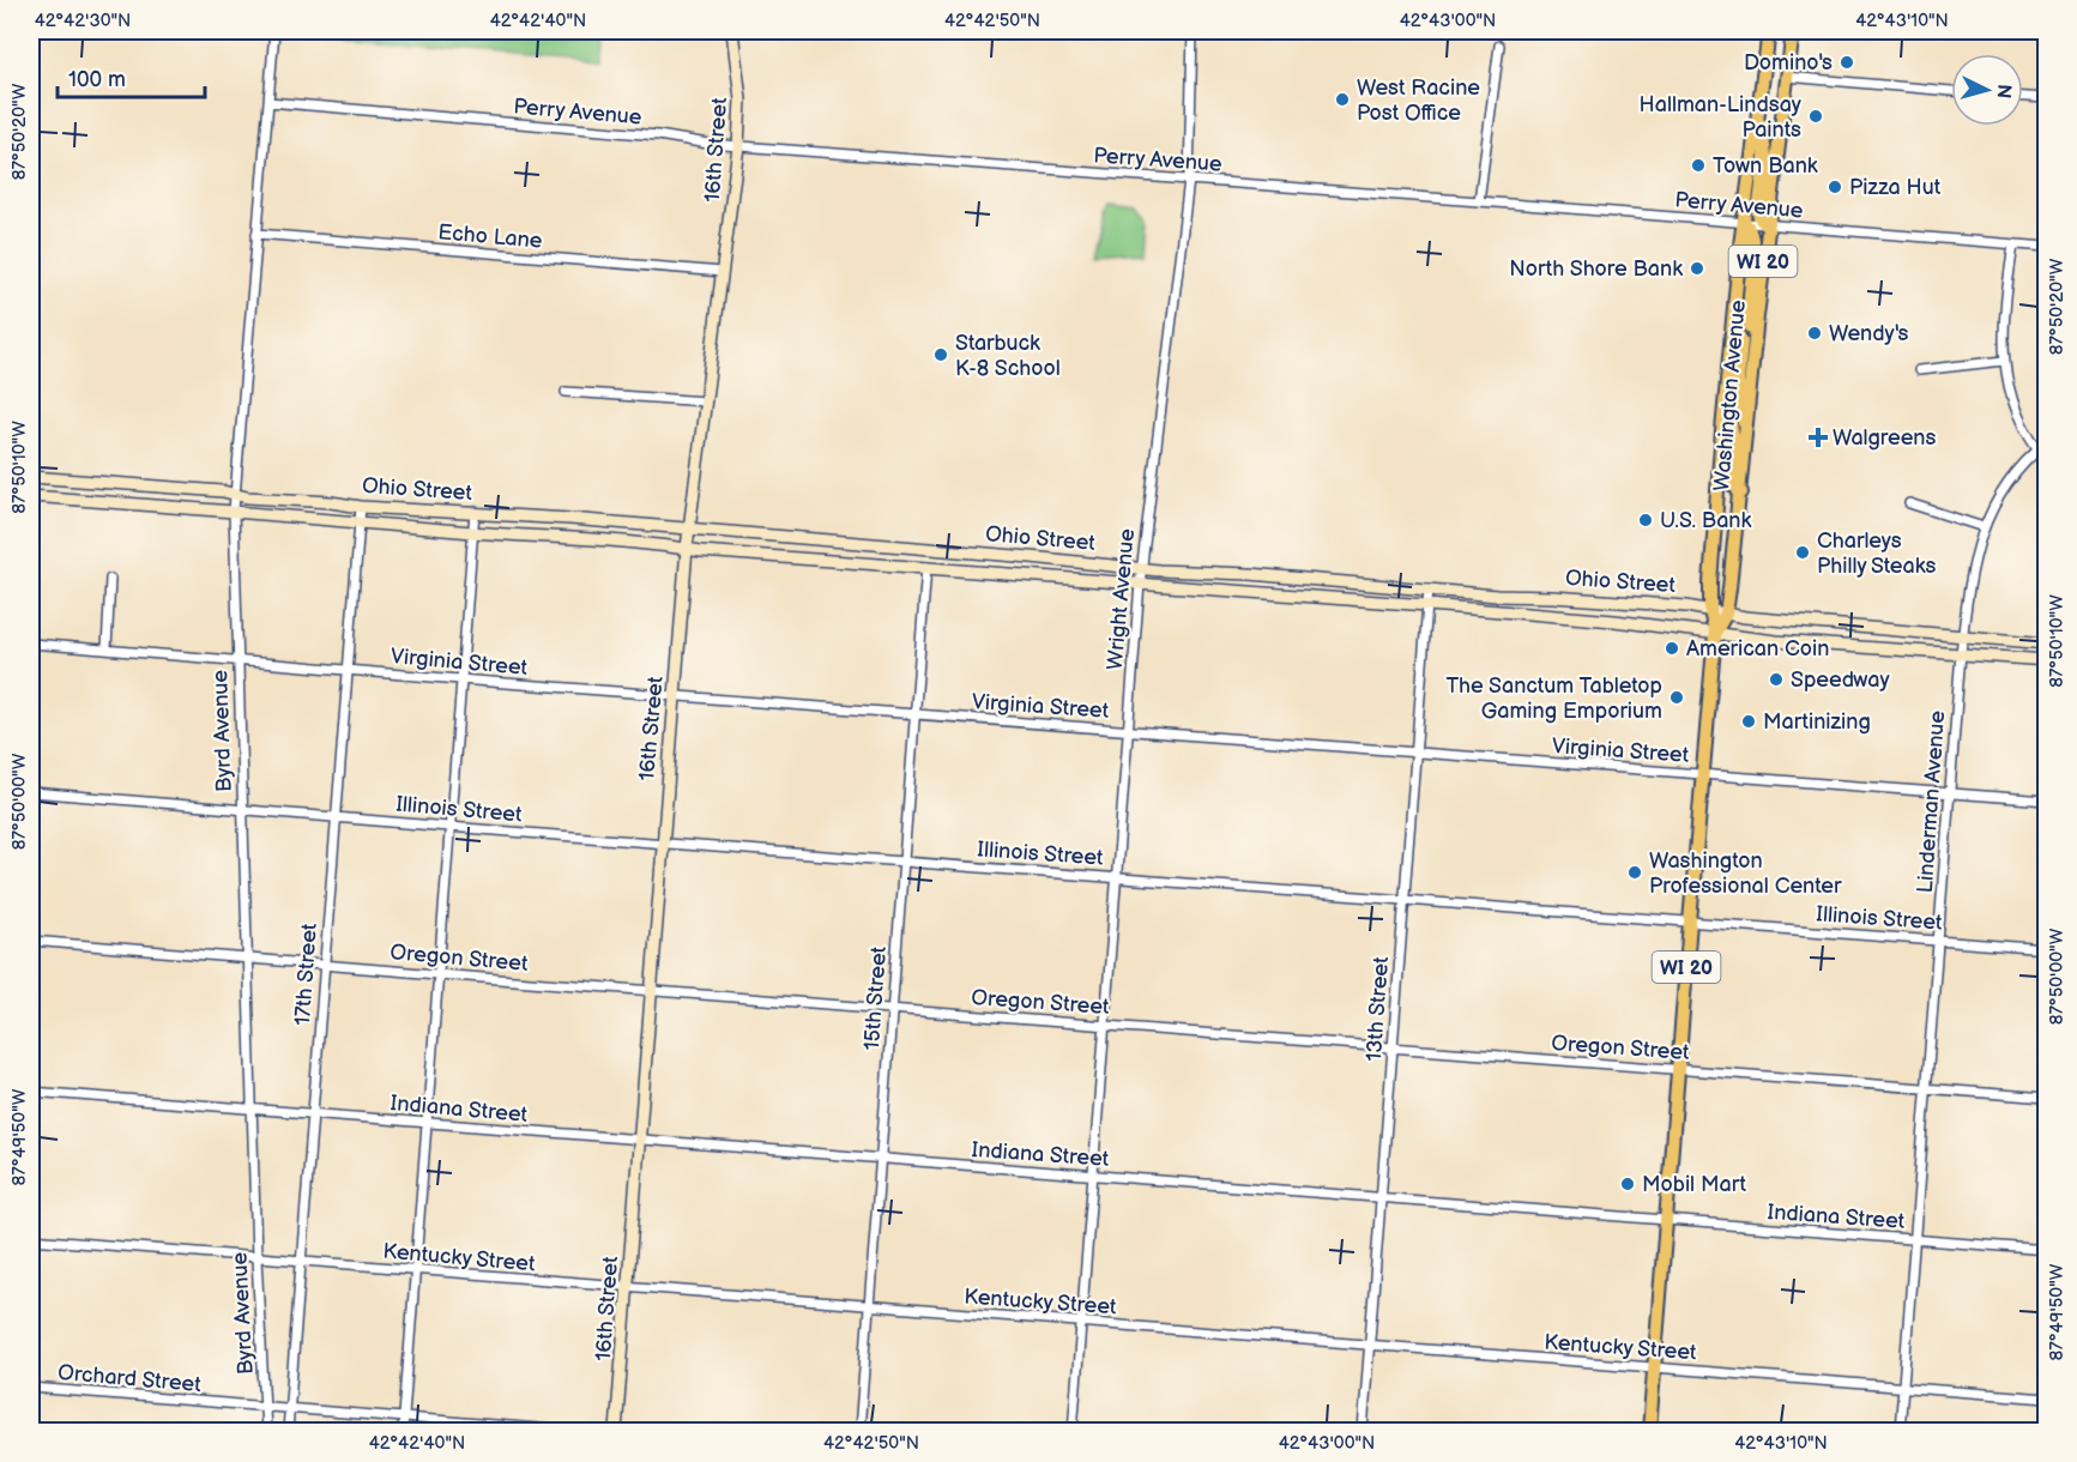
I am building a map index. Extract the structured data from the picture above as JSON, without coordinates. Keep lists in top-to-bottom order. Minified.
{"streets":{"main road":["WI 20","Washington Avenue"],"street":["Perry Avenue","16th Street","Echo Lane","Ohio Street","Wright Avenue","Virginia Street","Byrd Avenue","Linderman Avenue","Illinois Street","Oregon Street","17th Street","15th Street","13th Street","Indiana Street","Kentucky Street","Orchard Street"]},"crossings":[["Perry Avenue","16th Street"],["Perry Avenue","Washington Avenue"],["Perry Avenue","Wright Avenue"],["Perry Avenue","Byrd Avenue"],["16th Street","Echo Lane"],["16th Street","Ohio Street"],["16th Street","Virginia Street"],["16th Street","Illinois Street"],["16th Street","Oregon Street"],["16th Street","Indiana Street"],["16th Street","Kentucky Street"],["Echo Lane","Byrd Avenue"],["Washington Avenue","Ohio Street"],["Washington Avenue","Virginia Street"],["Washington Avenue","Illinois Street"],["Washington Avenue","Oregon Street"],["Washington Avenue","Indiana Street"],["Washington Avenue","Kentucky Street"],["Ohio Street","Wright Avenue"],["Ohio Street","Byrd Avenue"],["Ohio Street","Linderman Avenue"],["Ohio Street","17th Street"],["Ohio Street","15th Street"],["Ohio Street","13th Street"],["Wright Avenue","Virginia Street"],["Wright Avenue","Illinois Street"],["Wright Avenue","Oregon Street"],["Wright Avenue","Indiana Street"],["Wright Avenue","Kentucky Street"],["Virginia Street","Byrd Avenue"],["Virginia Street","Linderman Avenue"],["Virginia Street","17th Street"],["Virginia Street","15th Street"],["Virginia Street","13th Street"],["Byrd Avenue","Illinois Street"],["Byrd Avenue","Oregon Street"],["Byrd Avenue","Indiana Street"],["Byrd Avenue","Kentucky Street"],["Byrd Avenue","Orchard Street"],["Linderman Avenue","Illinois Street"],["Linderman Avenue","Oregon Street"],["Linderman Avenue","Indiana Street"],["Linderman Avenue","Kentucky Street"],["Illinois Street","17th Street"],["Illinois Street","15th Street"],["Illinois Street","13th Street"],["Oregon Street","17th Street"],["Oregon Street","15th Street"],["Oregon Street","13th Street"],["17th Street","Indiana Street"],["17th Street","Kentucky Street"],["17th Street","Orchard Street"],["15th Street","Indiana Street"],["15th Street","Kentucky Street"],["13th Street","Indiana Street"],["13th Street","Kentucky Street"]],"places":{"other":["Domino's","West Racine Post Office","Hallman-Lindsay Paints","Town Bank","Pizza Hut","North Shore Bank","Wendy's","Starbuck K-8 School","U.S. Bank","Charleys Philly Steaks","American Coin","Speedway","The Sanctum Tabletop Gaming Emporium","Martinizing","Washington Professional Center","Mobil Mart"],"health":["Walgreens"]},"scale_bar":"100 m","north":"right","coordinates":["42°42'30\"N","42°42'40\"N","42°42'50\"N","42°43'00\"N","42°43'10\"N","87°50'20\"W","87°50'10\"W","87°50'00\"W","87°49'50\"W"]}
